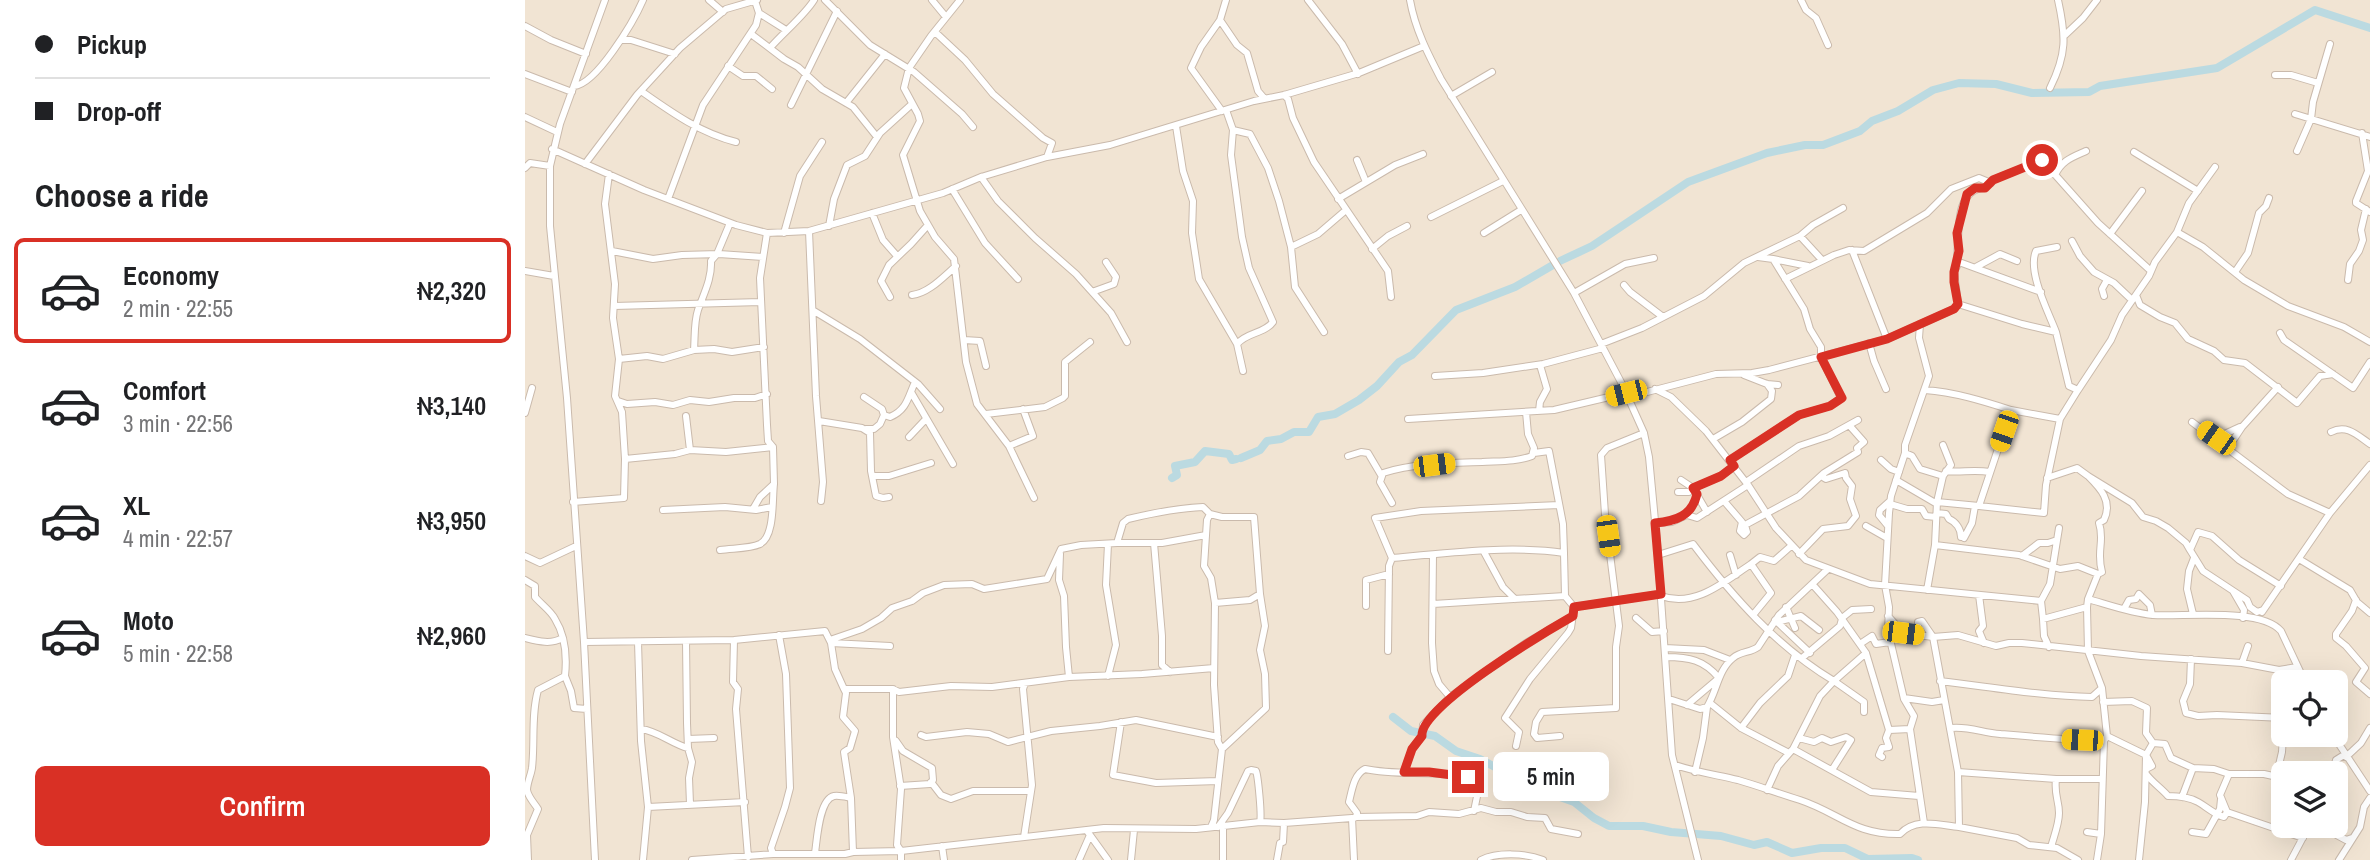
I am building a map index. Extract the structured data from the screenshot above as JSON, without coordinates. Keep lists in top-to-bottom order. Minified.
{"page":{"banner":["Pickup","Drop-off"],"heading":"Choose a ride","list":[{"name":"Economy","note":"2 min · 22:55","value":"₦2,320"},{"name":"Comfort","note":"3 min · 22:56","value":"₦3,140"},{"name":"XL","note":"4 min · 22:57","value":"₦3,950"},{"name":"Moto","note":"5 min · 22:58","value":"₦2,960"}],"buttons":"Confirm","bubble":"5 min"}}
